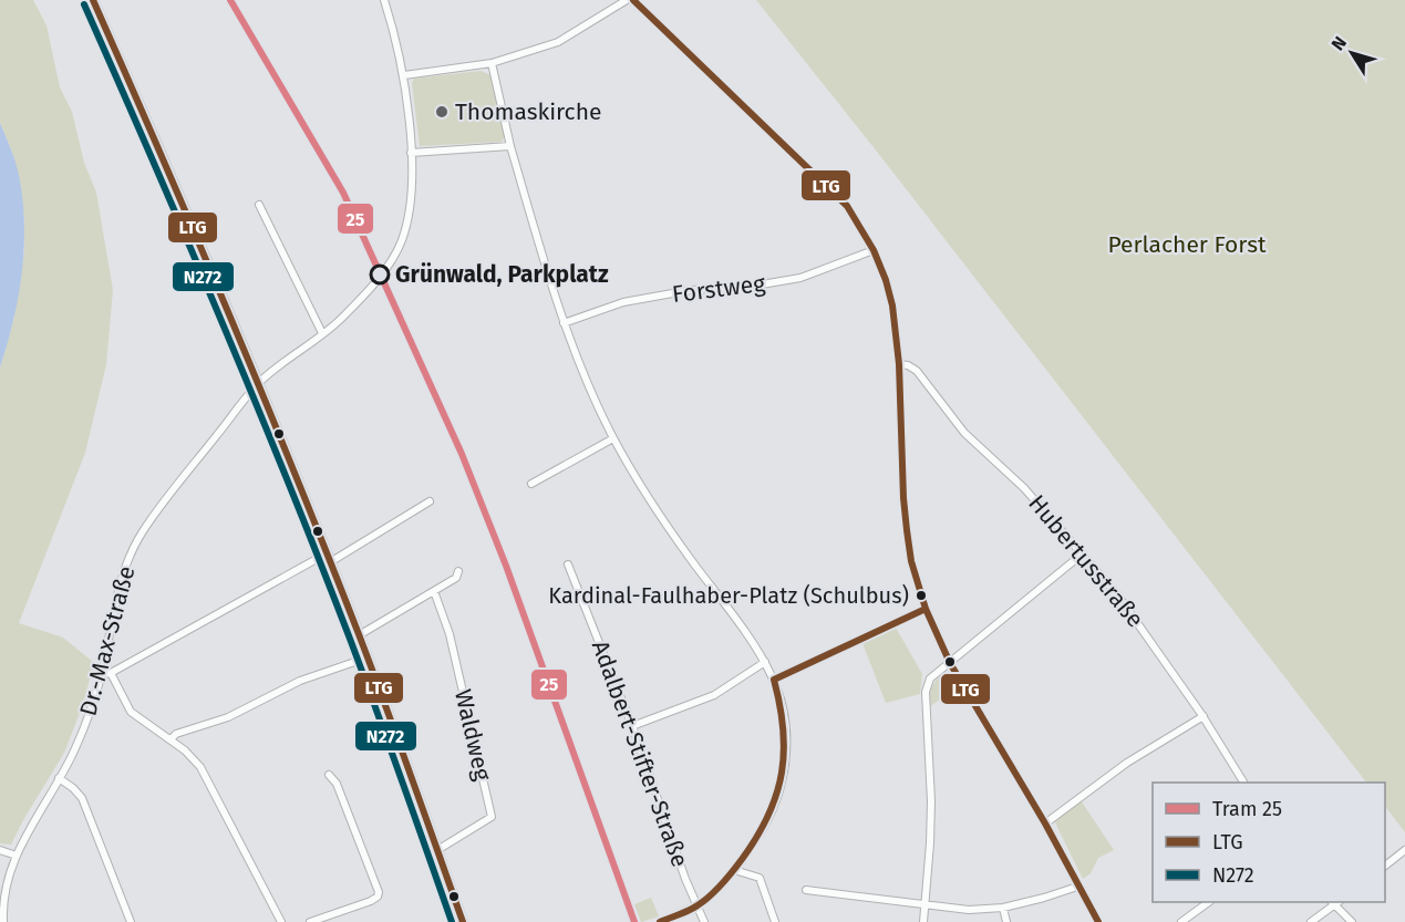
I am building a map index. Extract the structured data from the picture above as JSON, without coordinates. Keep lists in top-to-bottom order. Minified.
{"streets":{"street":["Forstweg","Hubertusstraße","Dr.-Max-Straße","Waldweg","Adalbert-Stifter-Straße"]},"parks":["Perlacher Forst"],"places":["Thomaskirche","Grünwald, Parkplatz","Kardinal-Faulhaber-Platz (Schulbus)"],"lines":["tram line 25","transit line LTG","transit line N272"],"legend":["Tram 25","LTG","N272"],"north":"top left"}
